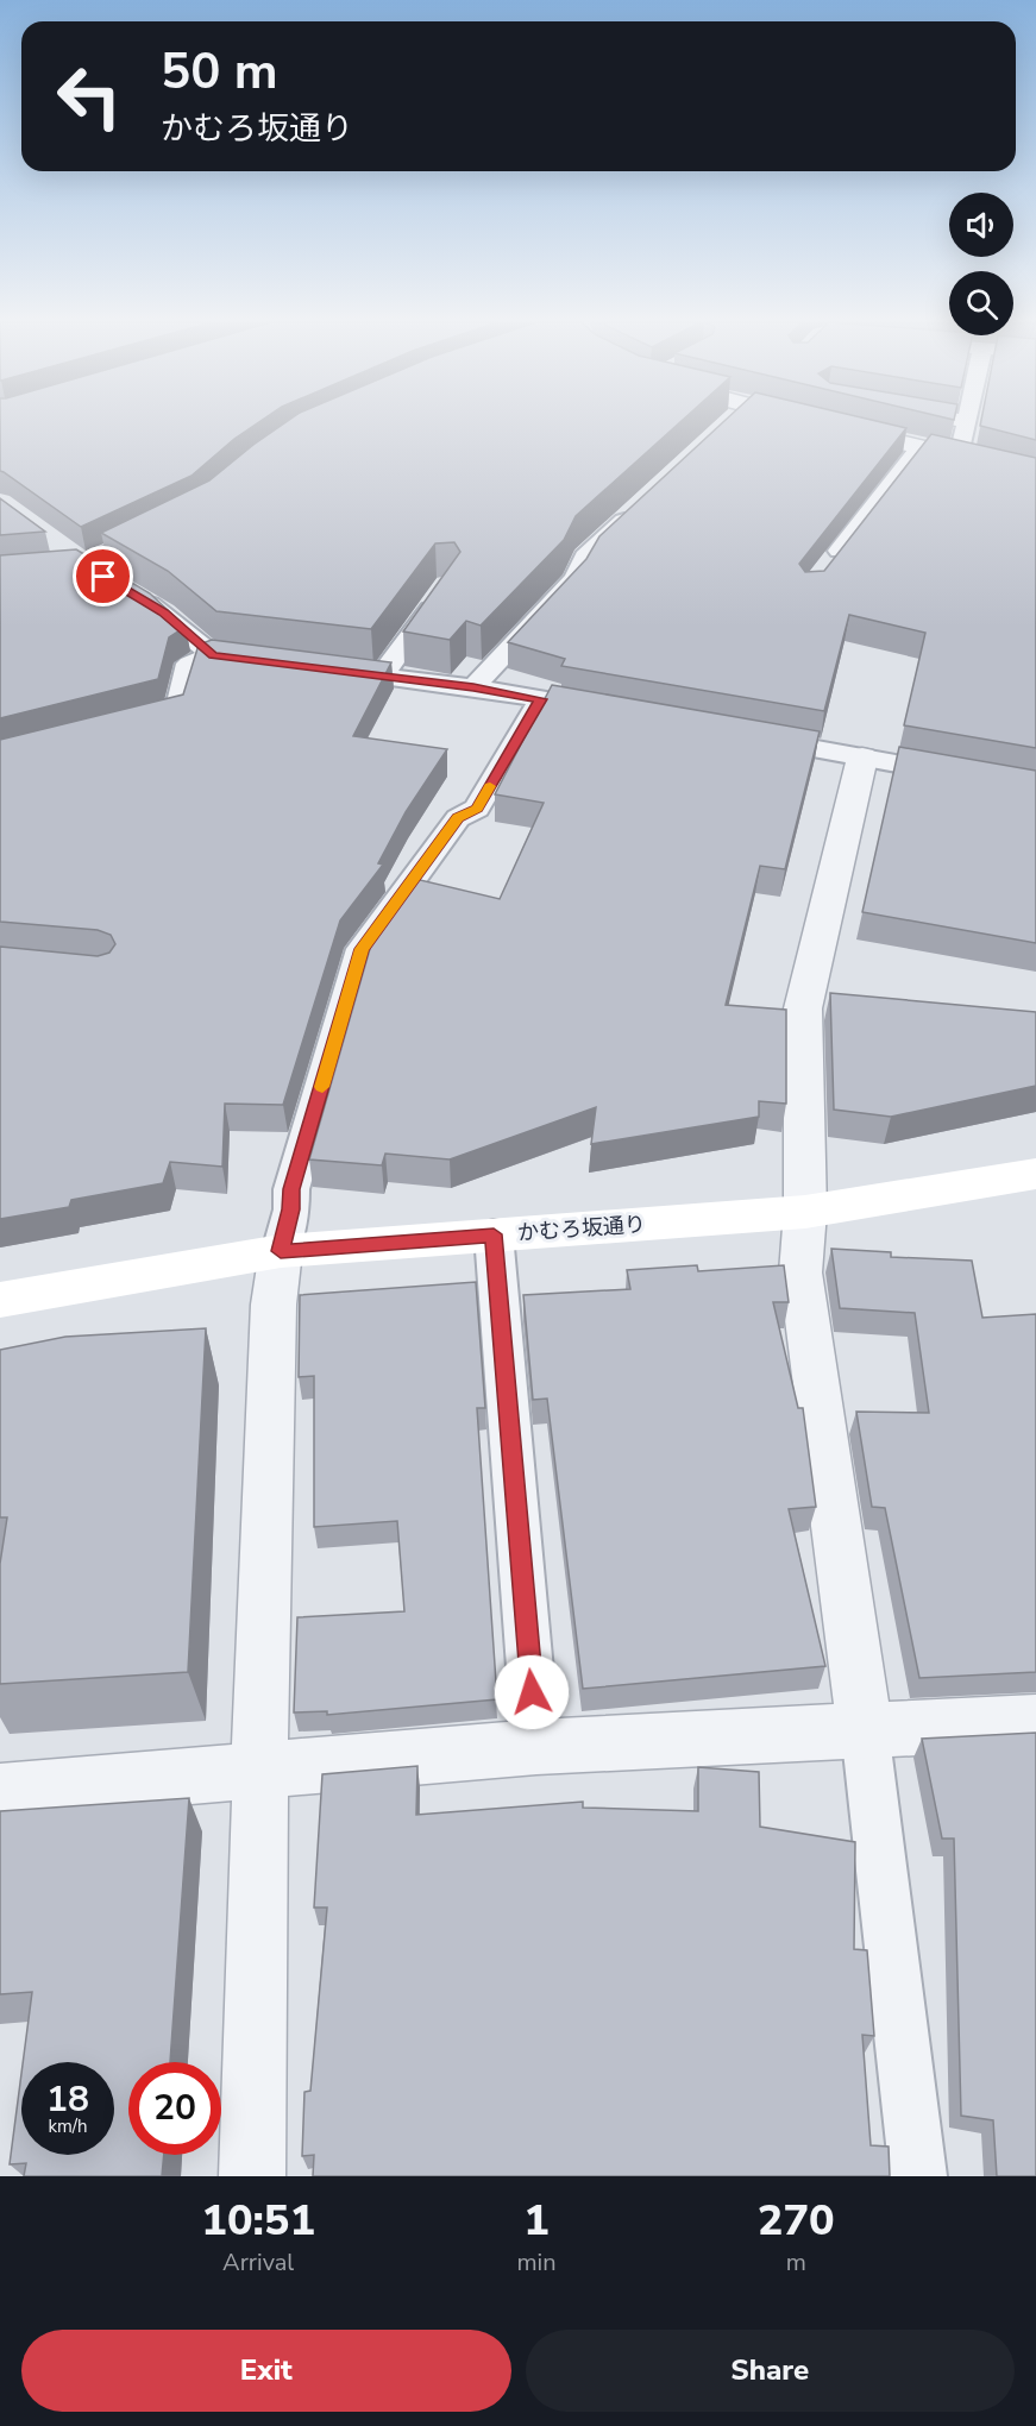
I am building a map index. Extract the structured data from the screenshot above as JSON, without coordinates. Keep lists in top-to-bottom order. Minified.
{"streets":{"street":["かむろ坂通り"]},"page":{"turn":["50 m","かむろ坂通り"],"speed":"18 km/h","limit":"20","eta":["10:51","Arrival","1","min","270","m"],"buttons":["Exit","Share"]}}
